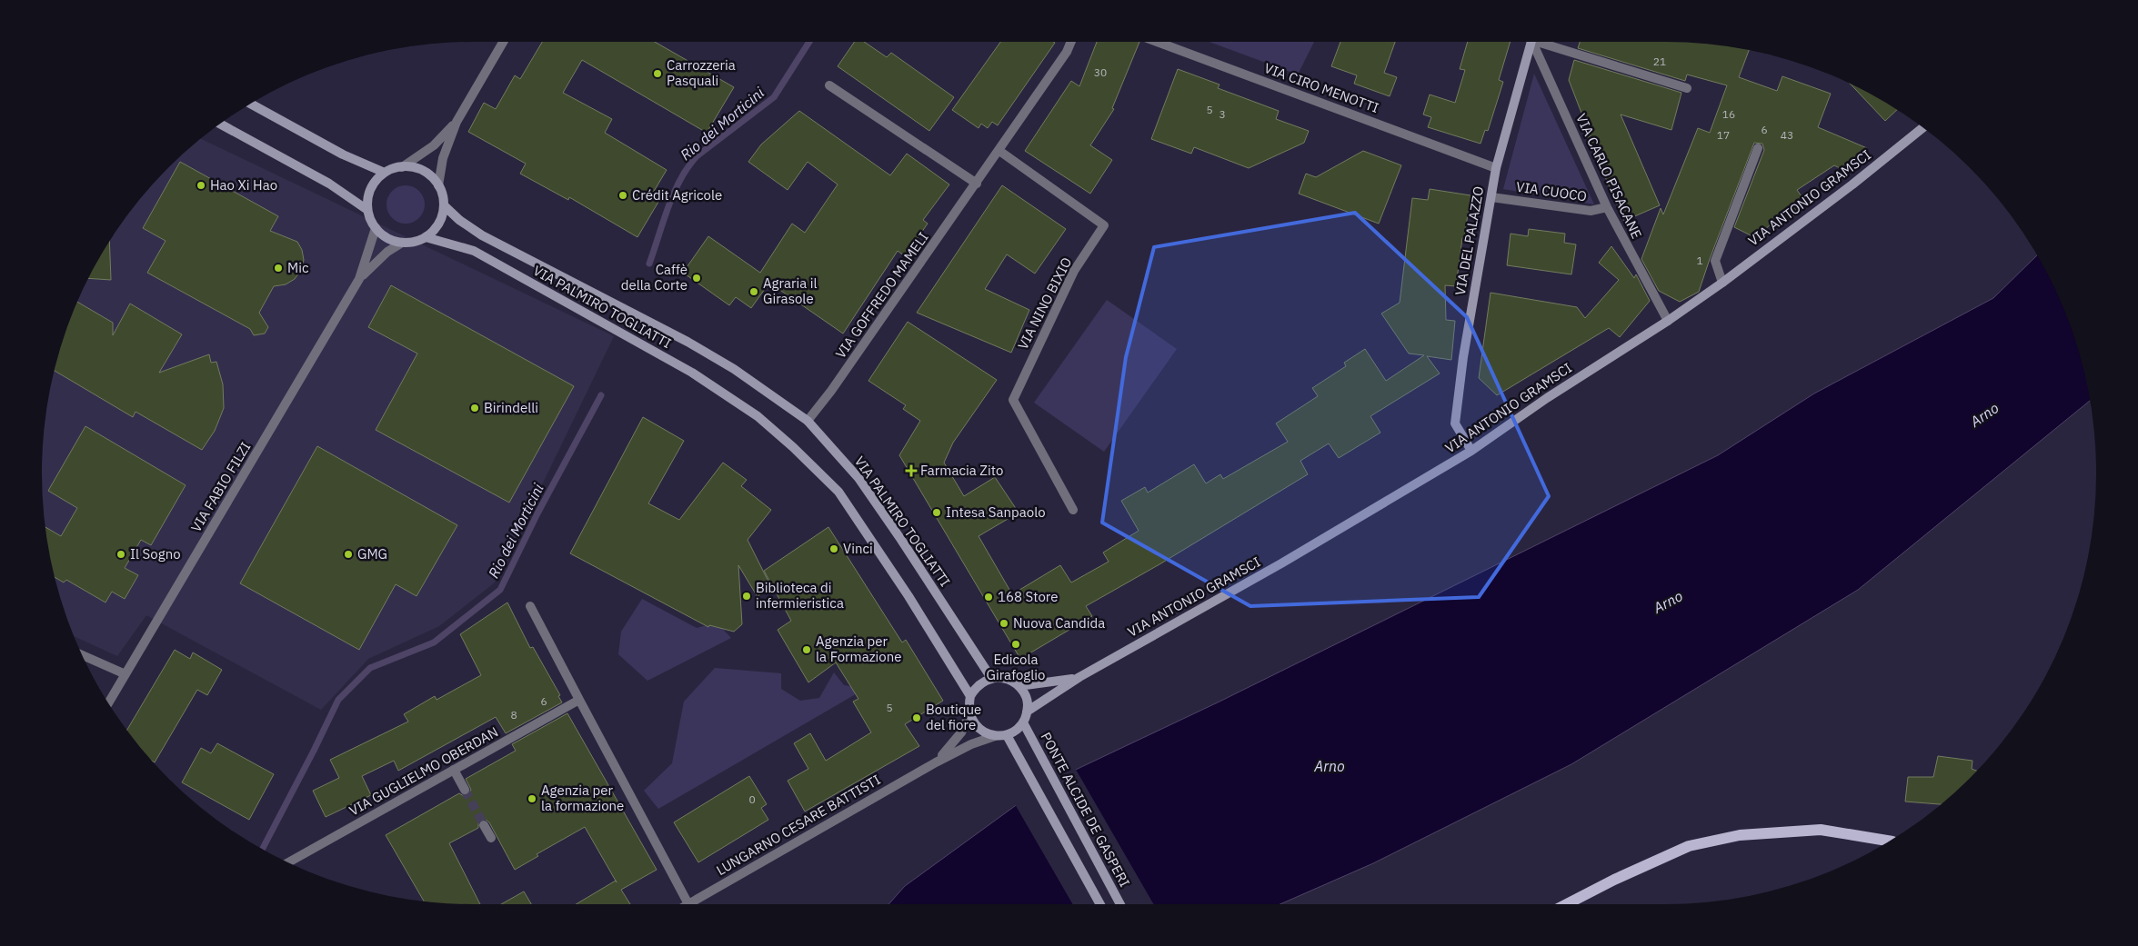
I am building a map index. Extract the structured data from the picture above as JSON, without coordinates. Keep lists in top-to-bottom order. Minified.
{"streets":{"main road":["VIA ANTONIO GRAMSCI","VIA DEL PALAZZO","VIA PALMIRO TOGLIATTI","PONTE ALCIDE DE GASPERI"],"street":["VIA CIRO MENOTTI","VIA CARLO PISACANE","VIA CUOCO","VIA GOFFREDO MAMELI","VIA NINO BIXIO","VIA FABIO FILZI","VIA GUGLIELMO OBERDAN","LUNGARNO CESARE BATTISTI"]},"crossings":[["VIA CIRO MENOTTI","VIA DEL PALAZZO"],["VIA CARLO PISACANE","VIA CUOCO"],["VIA CARLO PISACANE","VIA ANTONIO GRAMSCI"],["VIA CUOCO","VIA DEL PALAZZO"],["VIA ANTONIO GRAMSCI","VIA DEL PALAZZO"],["VIA ANTONIO GRAMSCI","VIA PALMIRO TOGLIATTI"],["VIA ANTONIO GRAMSCI","PONTE ALCIDE DE GASPERI"],["VIA ANTONIO GRAMSCI","LUNGARNO CESARE BATTISTI"],["VIA GOFFREDO MAMELI","VIA NINO BIXIO"],["VIA GOFFREDO MAMELI","VIA PALMIRO TOGLIATTI"],["VIA PALMIRO TOGLIATTI","VIA FABIO FILZI"],["VIA PALMIRO TOGLIATTI","PONTE ALCIDE DE GASPERI"],["VIA PALMIRO TOGLIATTI","LUNGARNO CESARE BATTISTI"],["PONTE ALCIDE DE GASPERI","LUNGARNO CESARE BATTISTI"]],"water":["Rio dei Morticini","Arno"],"places":{"other":["Carrozzeria Pasquali","Hao Xi Hao","Crédit Agricole","Mic","Caffè della Corte","Agraria il Girasole","Birindelli","Intesa Sanpaolo","Vinci","Il Sogno","GMG","Biblioteca di infermieristica","168 Store","Nuova Candida","Edicola Girafoglio","Agenzia per la Formazione","Boutique del fiore","Agenzia per la formazione"],"health":["Farmacia Zito"]},"house_numbers":["21","30","5","3","16","6","17","43","1","6","5","8","0"]}
